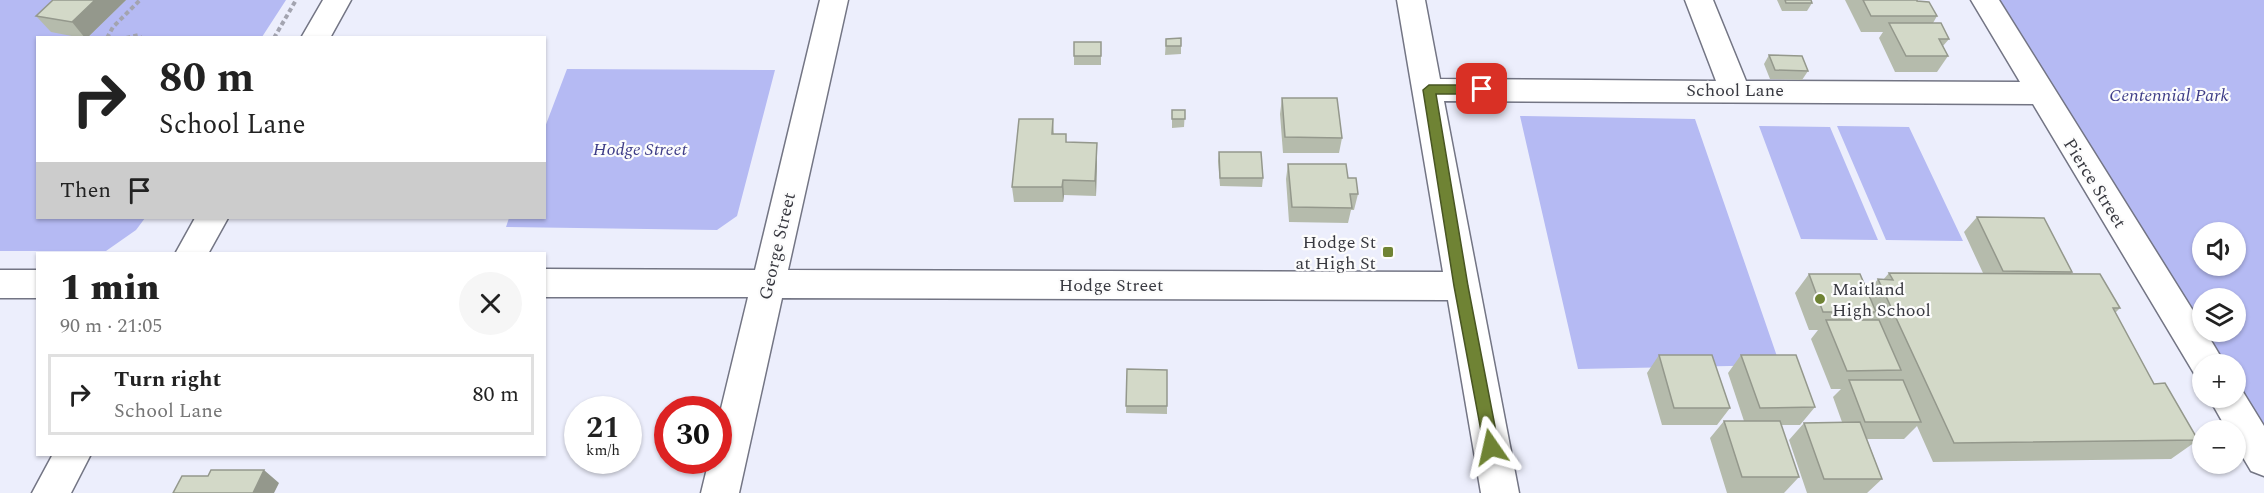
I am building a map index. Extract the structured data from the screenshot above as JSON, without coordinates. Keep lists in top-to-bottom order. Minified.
{"streets":{"street":["School Lane","Pierce Street","George Street","Hodge Street"]},"crossings":[["School Lane","Pierce Street"],["George Street","Hodge Street"]],"parks":["Centennial Park","Hodge Street"],"places":{"transit":["Hodge St at High St"],"other":["Maitland High School"]},"page":{"turn":["80 m","School Lane"],"then":"Then","map_buttons":["+","−"],"heading":["1 min","90 m · 21:05"],"list":[{"name":"Turn right","note":"School Lane","value":"80 m"}],"speed":"21 km/h","limit":"30"}}
